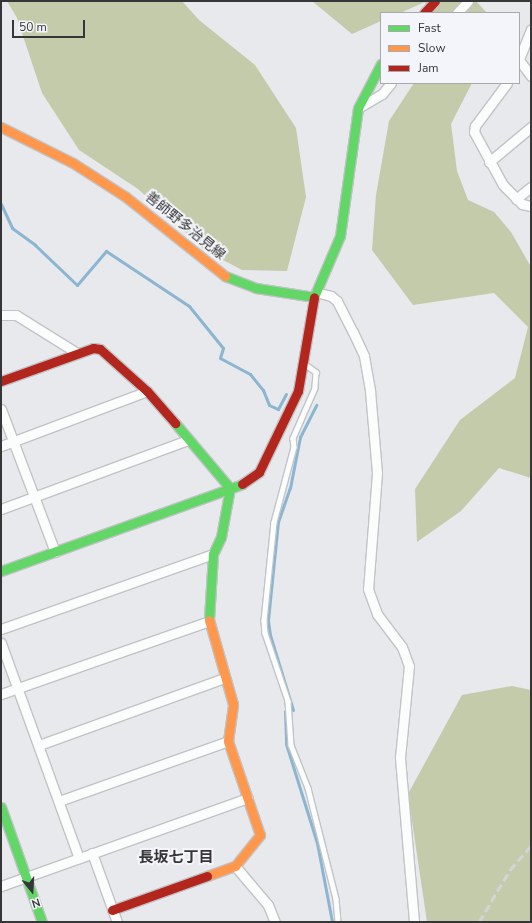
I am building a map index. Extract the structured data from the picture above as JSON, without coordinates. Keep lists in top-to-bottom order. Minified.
{"streets":{"street":["善師野多治見線"]},"districts":["長坂七丁目"],"legend":["Fast","Slow","Jam"],"scale_bar":"50 m","north":"bottom"}
